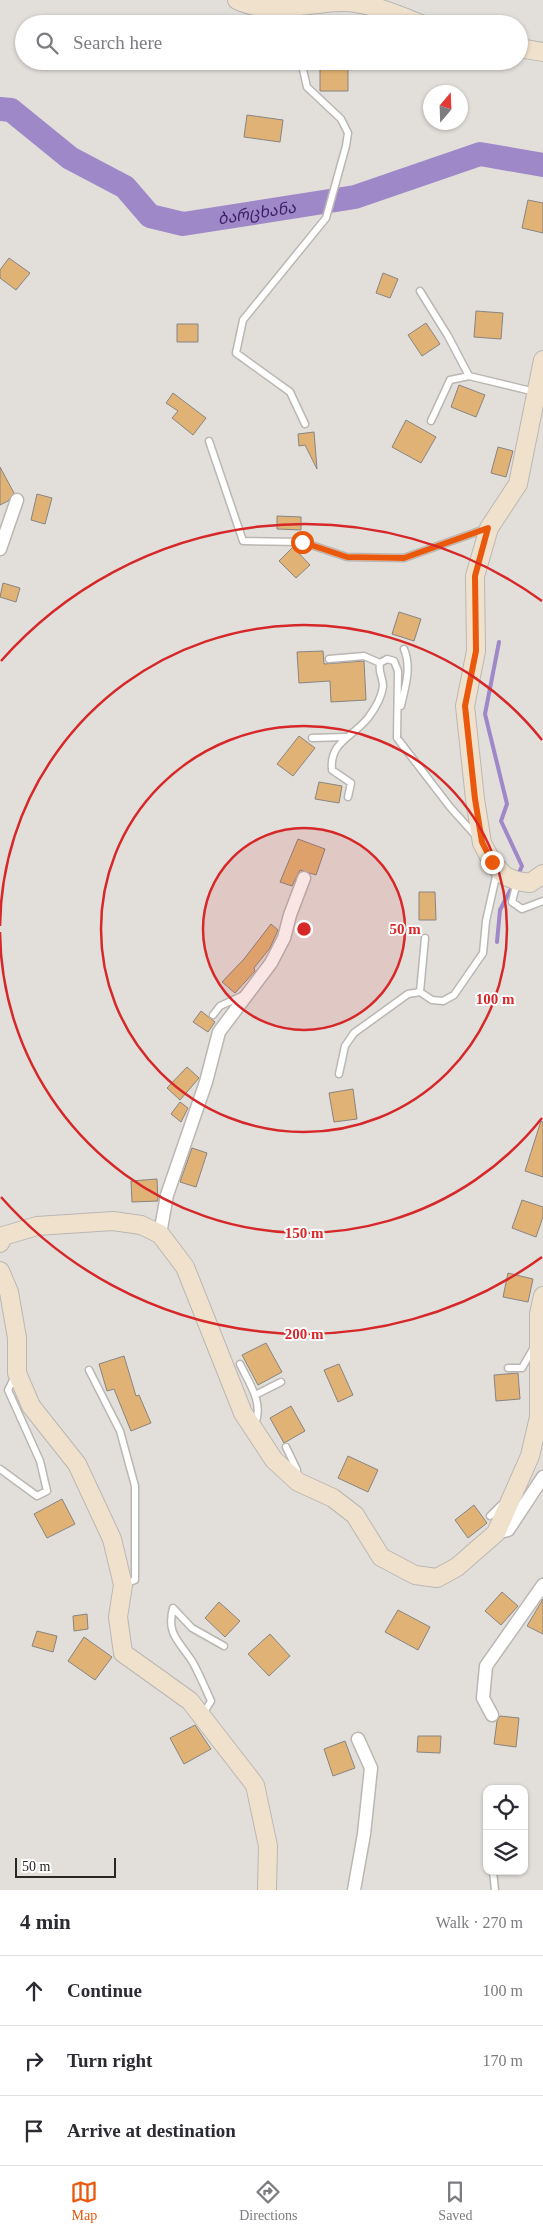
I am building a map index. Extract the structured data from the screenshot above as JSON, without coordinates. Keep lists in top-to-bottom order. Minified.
{"water":["ბარცხანა"],"scale_bar":"50 m","north":"top","page":{"search":"Search here","scale":"50 m","heading":["4 min","Walk · 270 m"],"list":[["Continue","100 m"],["Turn right","170 m"],"Arrive at destination"],"nav":["Map","Directions","Saved"]},"rings":["50 m","100 m","150 m","200 m"]}
